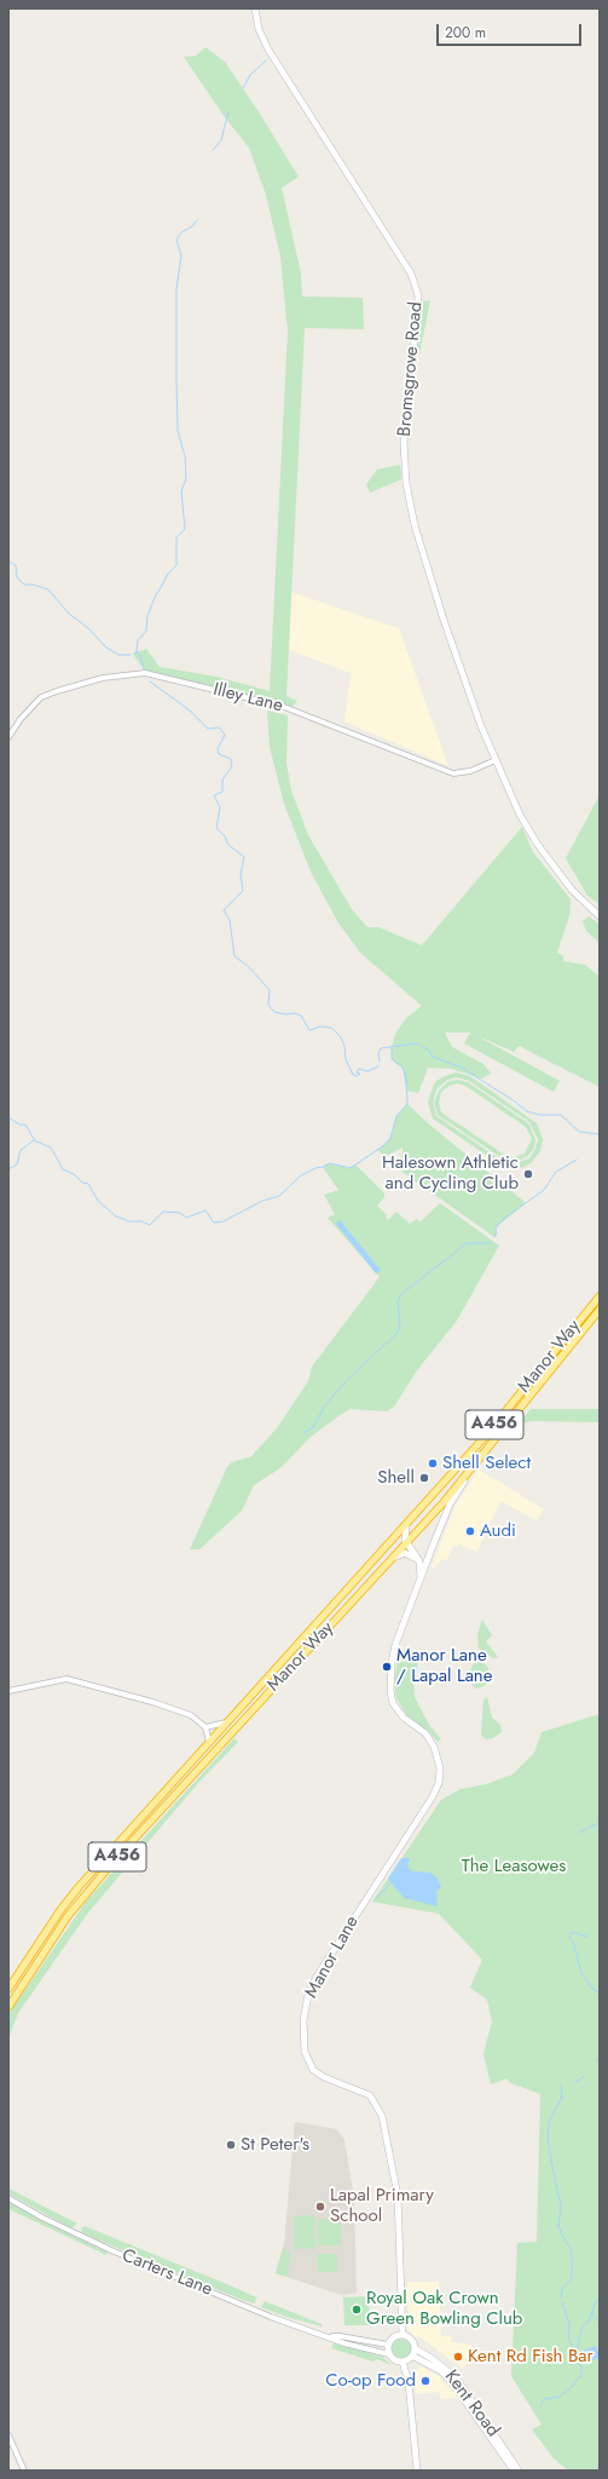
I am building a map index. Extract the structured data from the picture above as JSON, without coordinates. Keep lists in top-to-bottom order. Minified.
{"streets":{"highway":["Manor Way","A456"],"main road":["Bromsgrove Road","Manor Lane","Kent Road"],"street":["Illey Lane","Carters Lane"]},"crossings":[["Bromsgrove Road","Illey Lane"],["Manor Way","Manor Lane"],["Manor Lane","Carters Lane"],["Manor Lane","Kent Road"],["Carters Lane","Kent Road"]],"parks":["The Leasowes"],"places":["Halesown Athletic and Cycling Club","Shell Select","Shell","Audi","Manor Lane / Lapal Lane","St Peter's","Lapal Primary School","Royal Oak Crown Green Bowling Club","Kent Rd Fish Bar","Co-op Food"],"scale_bar":"200 m"}
